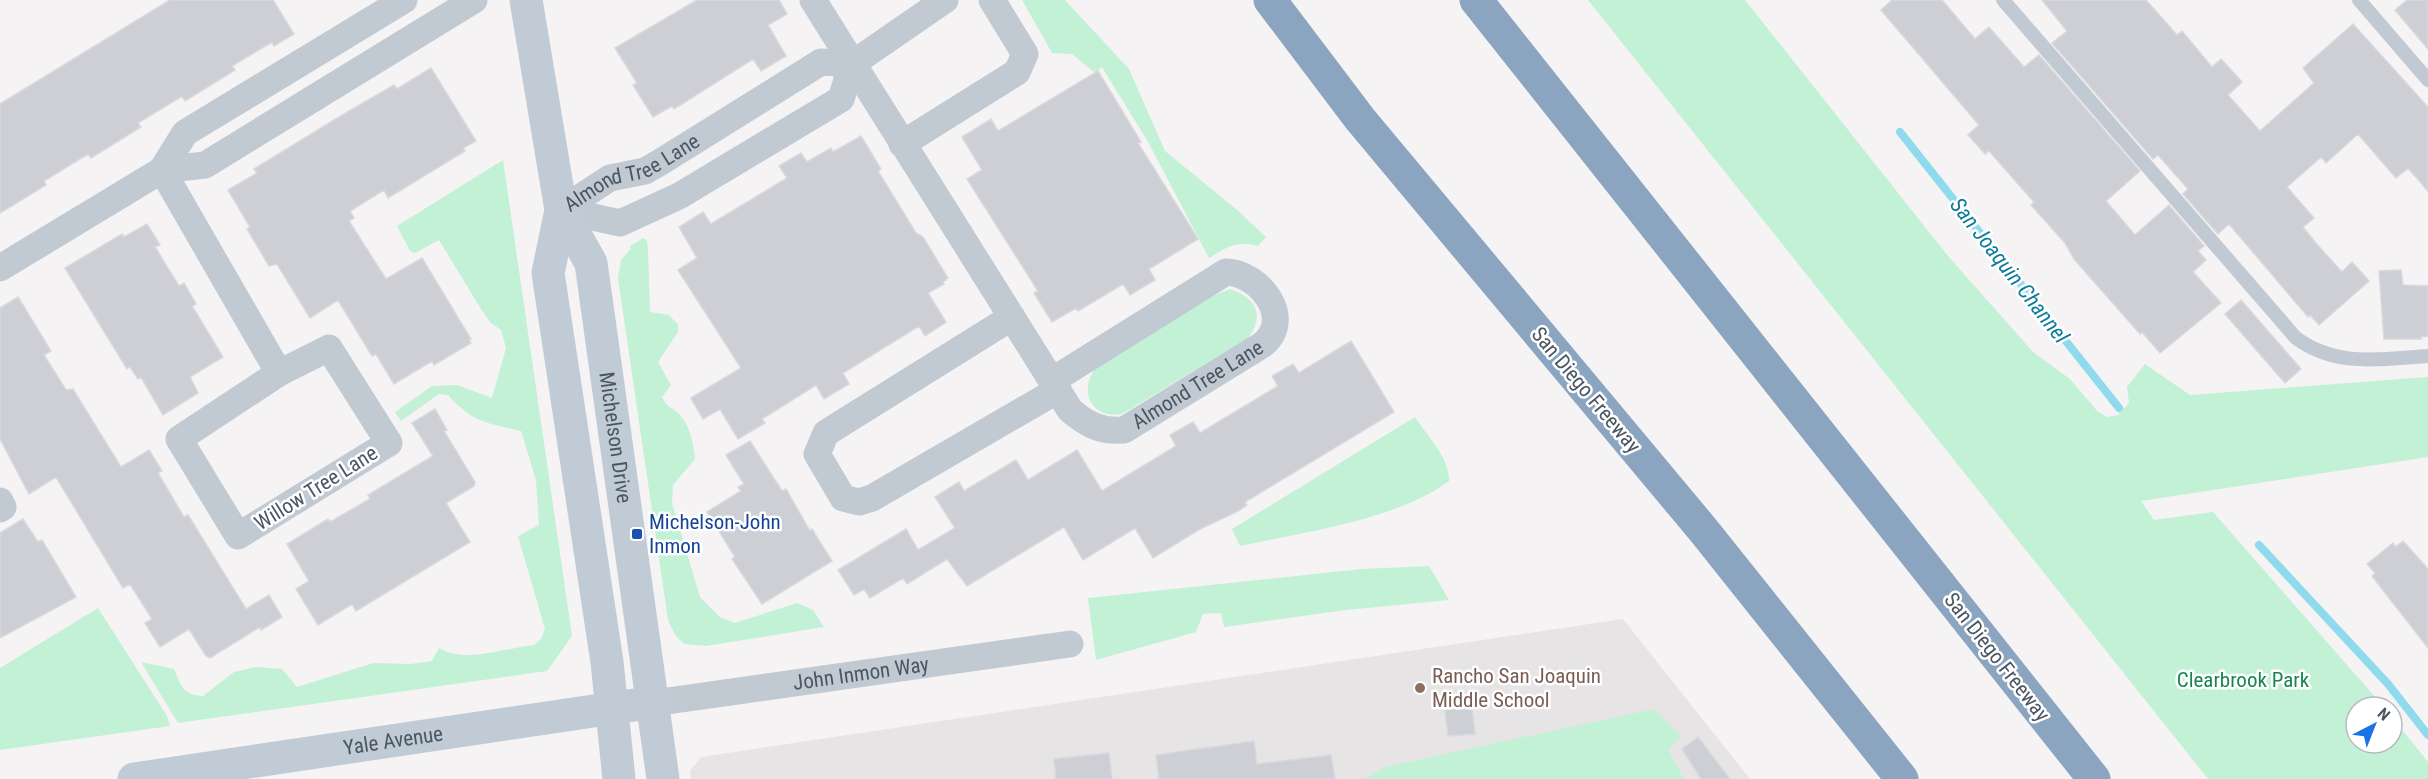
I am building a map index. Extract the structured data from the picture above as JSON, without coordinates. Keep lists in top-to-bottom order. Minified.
{"streets":{"highway":["San Diego Freeway"],"main road":["Michelson Drive","Yale Avenue"],"street":["Almond Tree Lane","Willow Tree Lane","John Inmon Way"]},"crossings":[["Almond Tree Lane","Michelson Drive"],["Michelson Drive","John Inmon Way"],["Michelson Drive","Yale Avenue"],["John Inmon Way","Yale Avenue"]],"water":["San Joaquin Channel"],"parks":["Clearbrook Park"],"places":{"transit":["Michelson-John Inmon"],"other":["Rancho San Joaquin Middle School"]},"north":"top right"}
